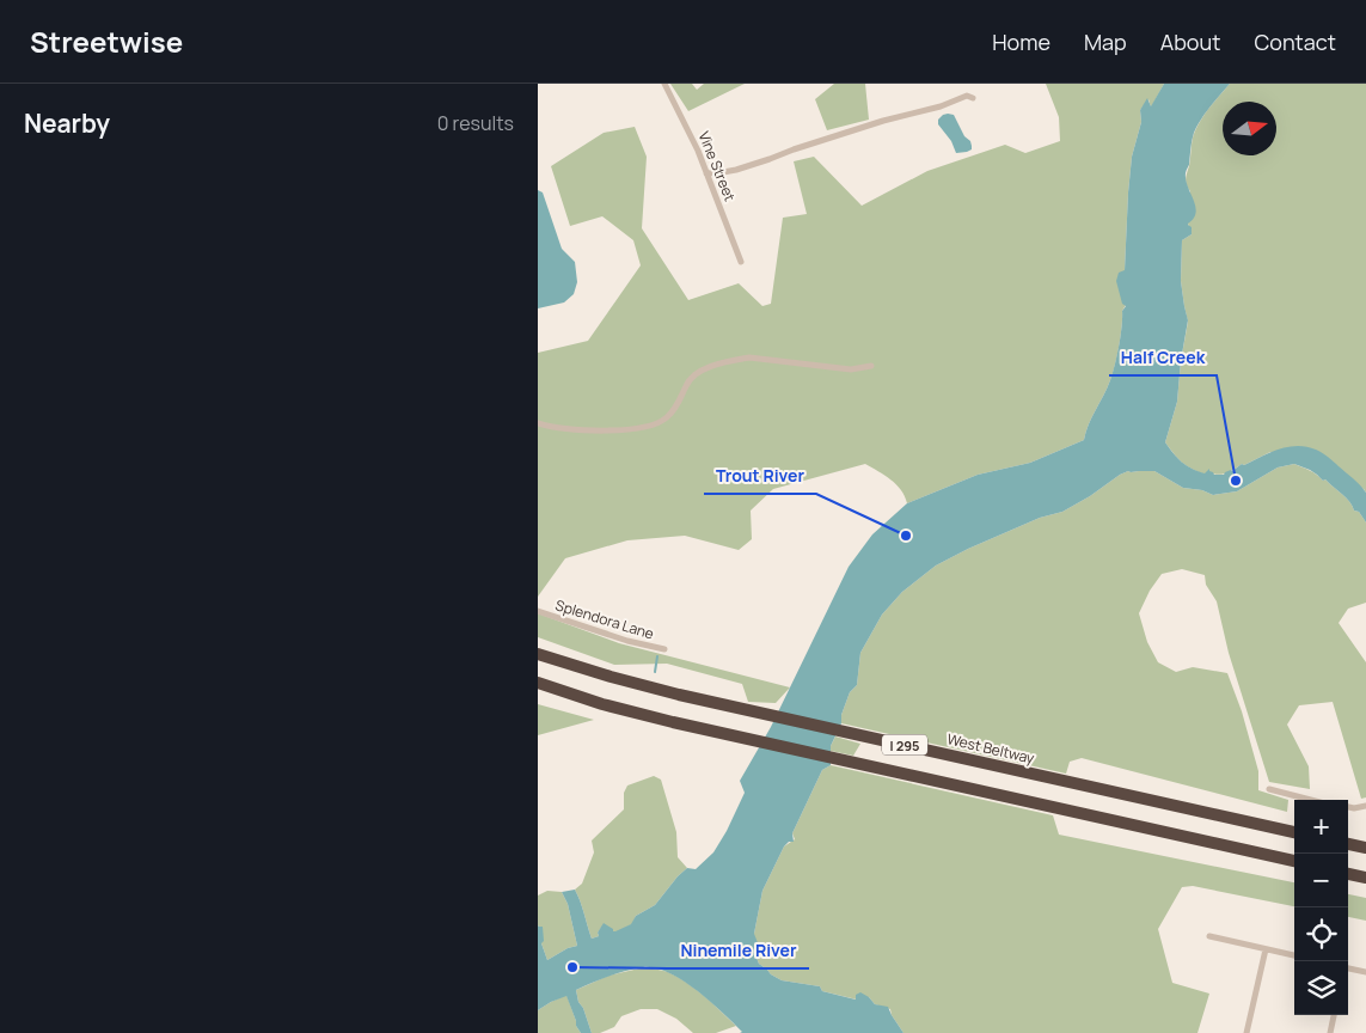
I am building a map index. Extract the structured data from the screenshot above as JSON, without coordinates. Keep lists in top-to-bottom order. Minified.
{"streets":{"highway":["I 295","West Beltway"],"street":["Vine Street","Splendora Lane"]},"places":["Half Creek","Trout River","Ninemile River"],"north":"right","page":{"header":"Streetwise","nav":["Home","Map","About","Contact"],"heading":["Nearby","0 results"],"map_buttons":["+","−"]}}
